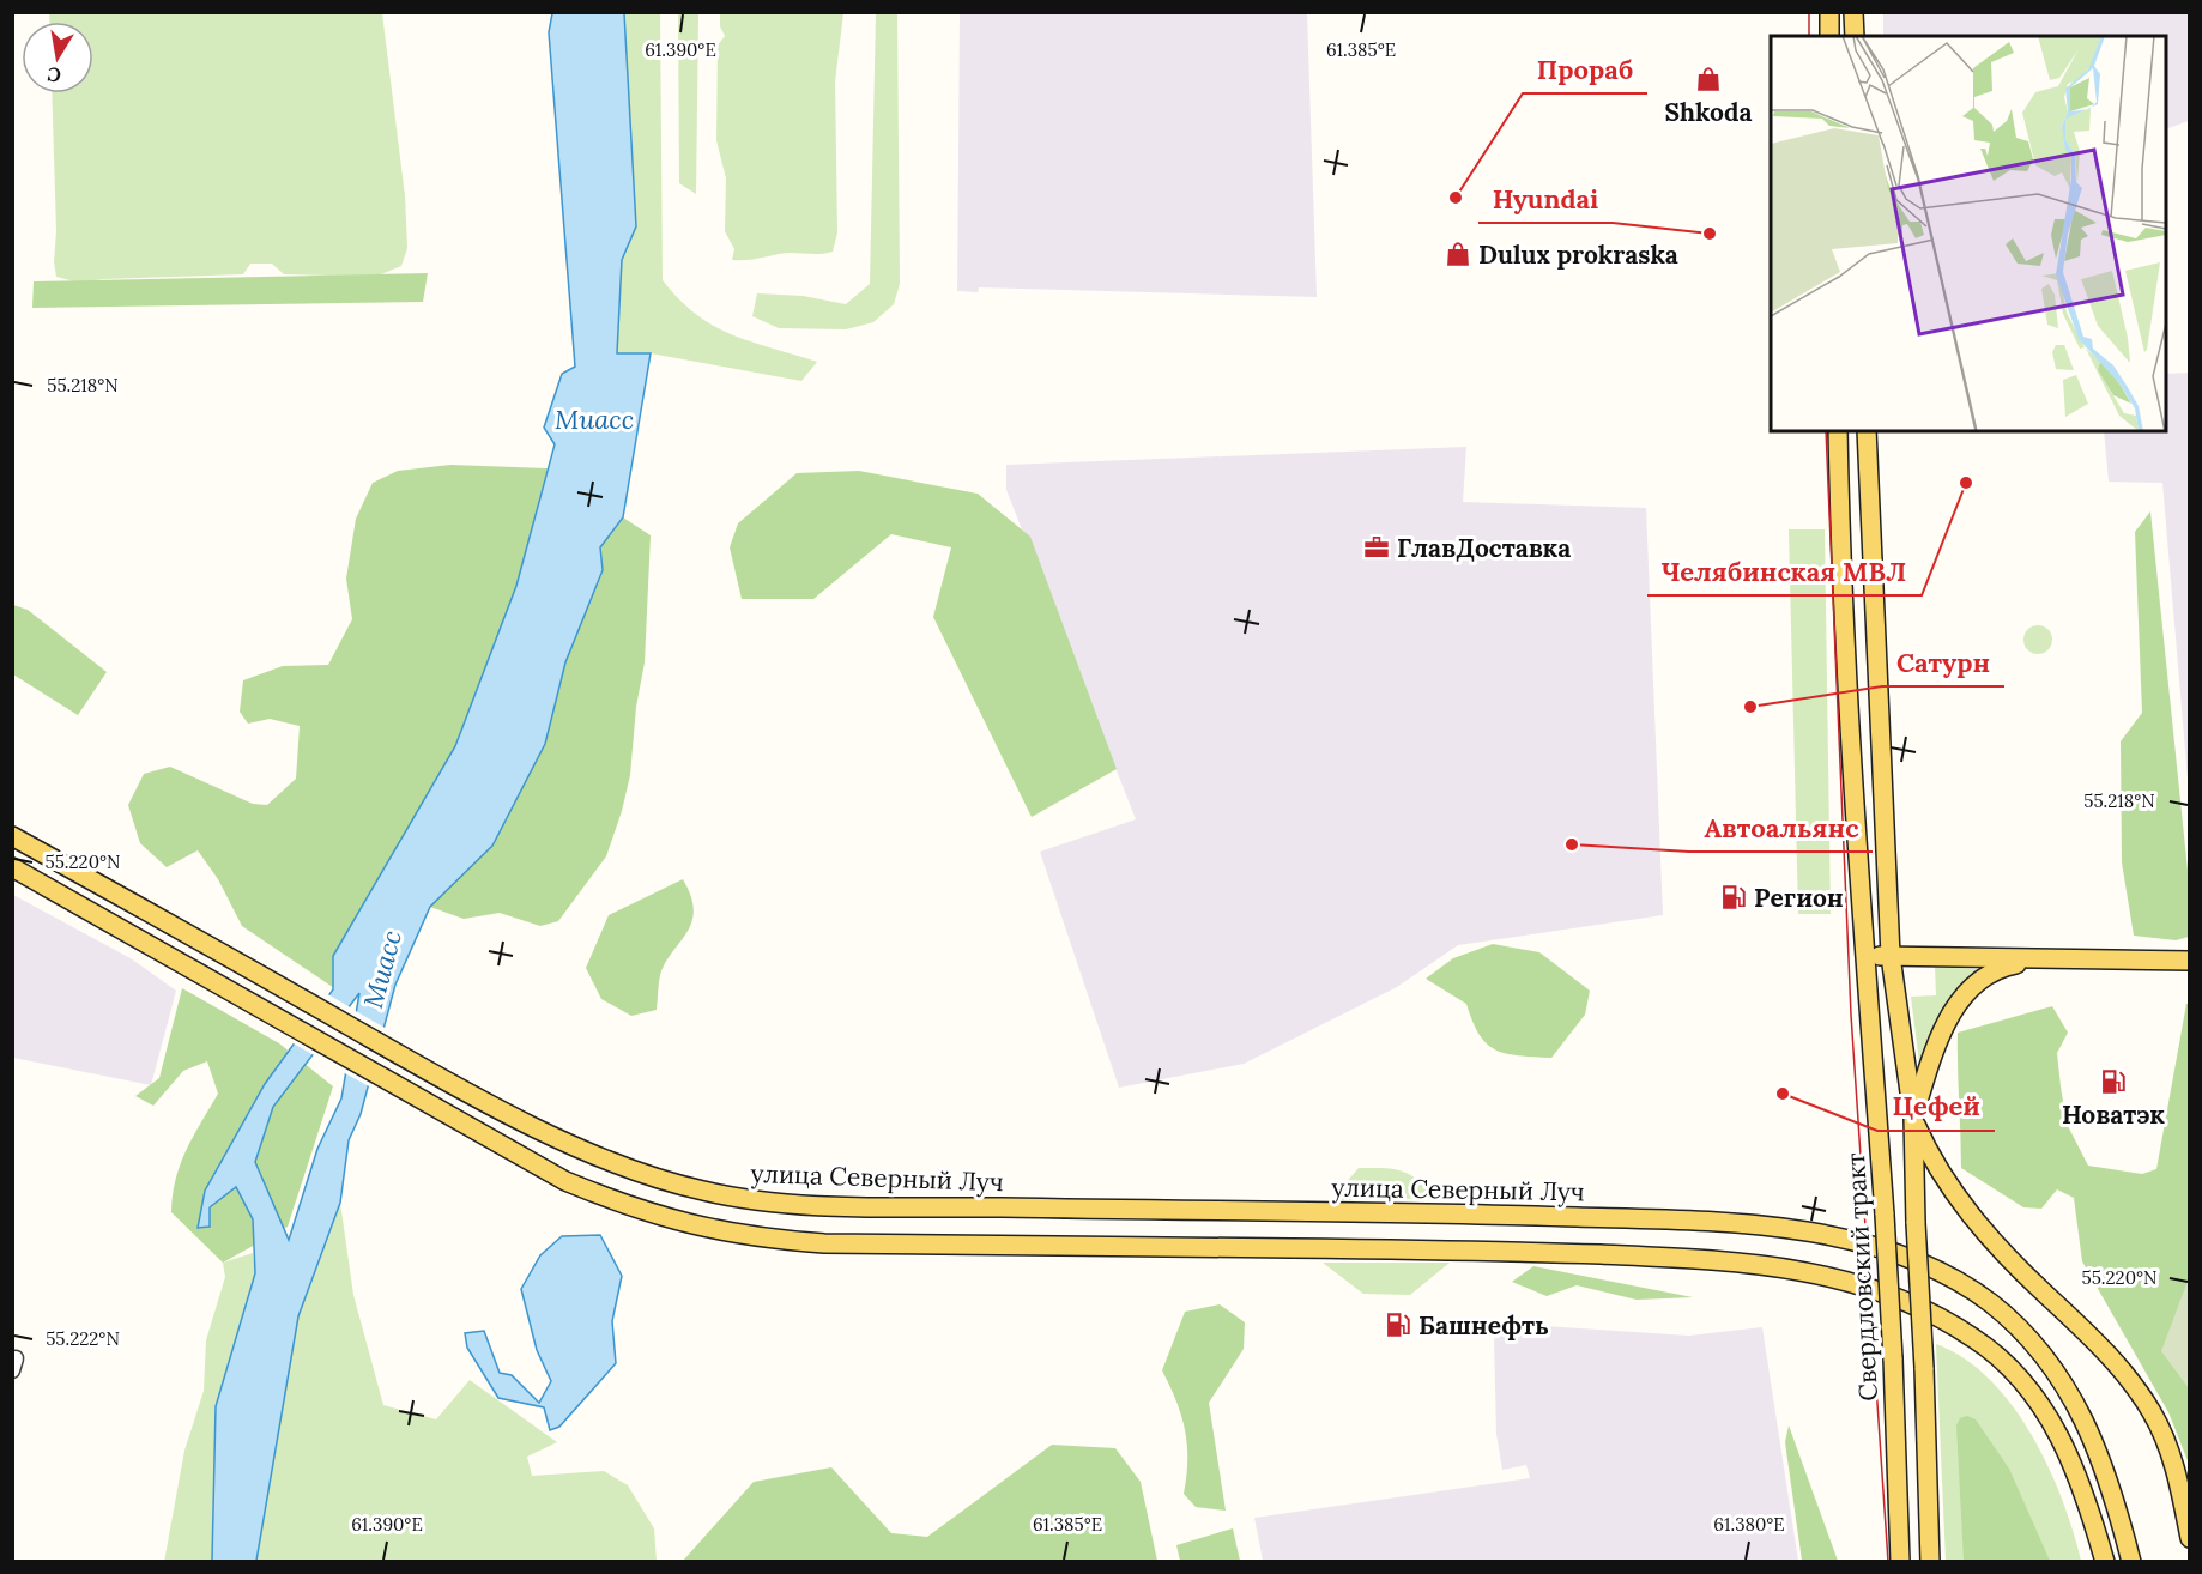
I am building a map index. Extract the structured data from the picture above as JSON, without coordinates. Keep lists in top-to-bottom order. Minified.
{"streets":{"main road":["улица Северный Луч","Свердловский тракт"]},"water":["Миасс"],"places":{"shop":["Shkoda","Dulux prokraska"],"other":["Прораб","Hyundai","Челябинская МВЛ","Сатурн","Автоальянс","Цефей"],"office":["ГлавДоставка"],"fuel station":["Регион","Новатэк","Башнефть"]},"north":"bottom","coordinates":["61.390°E","61.385°E","55.218°N","55.220°N","55.222°N","61.380°E"]}
